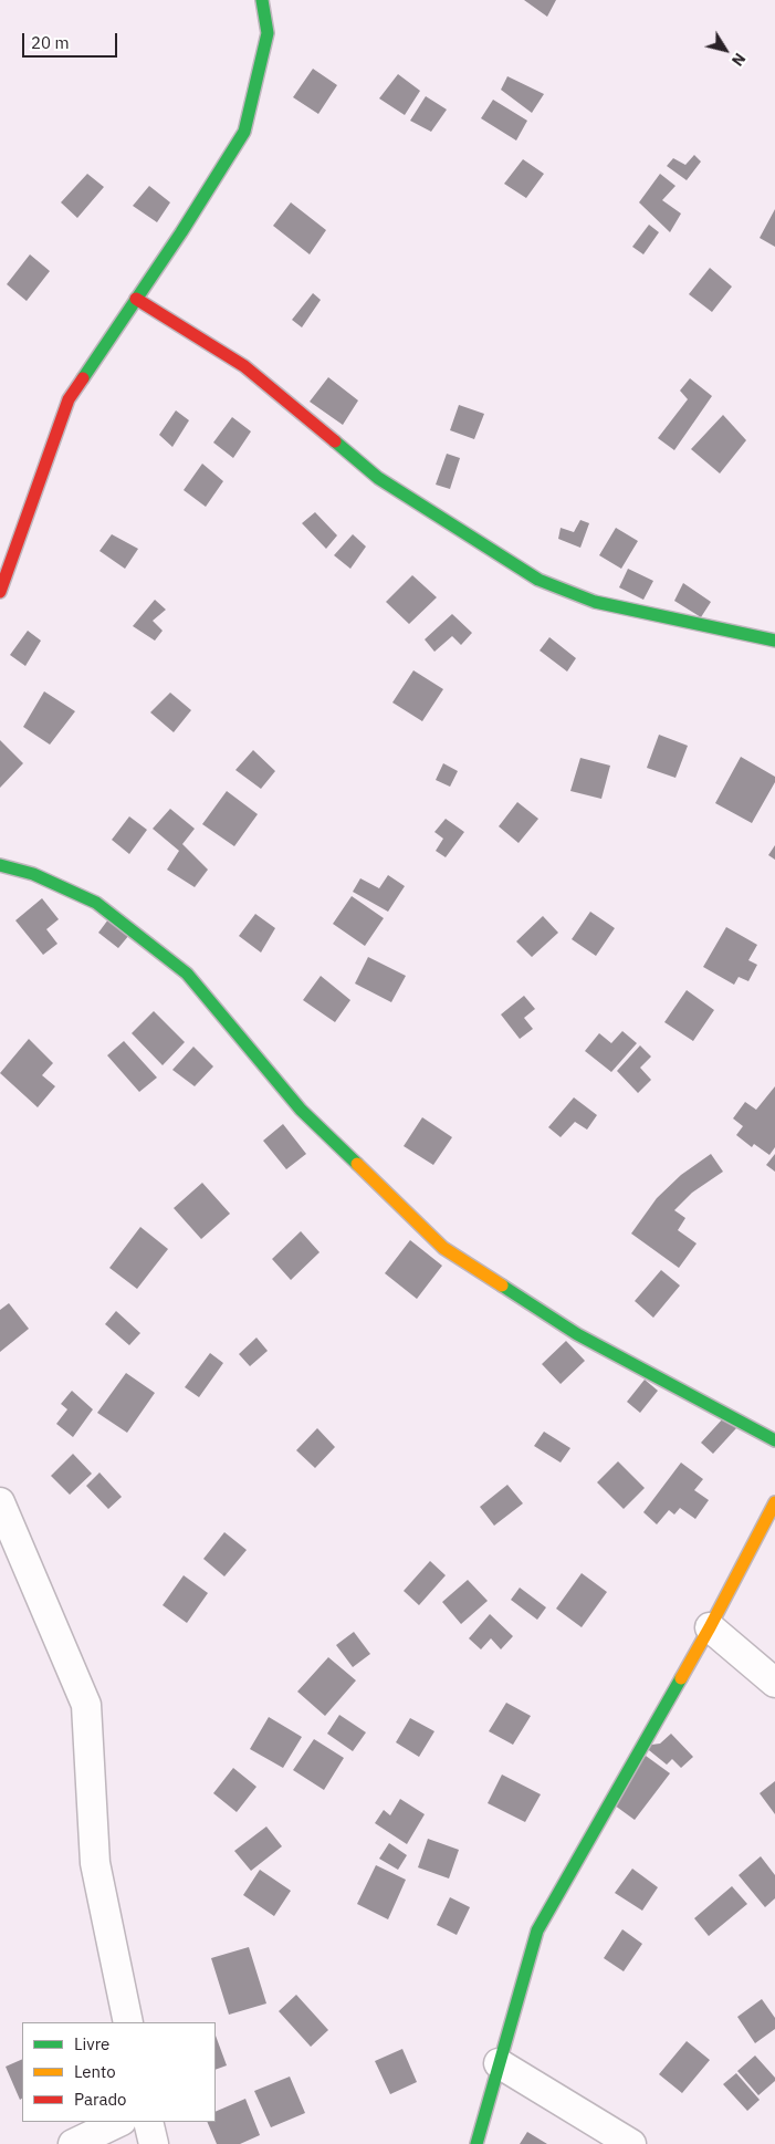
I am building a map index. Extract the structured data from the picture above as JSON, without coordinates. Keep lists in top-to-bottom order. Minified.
{"legend":["Livre","Lento","Parado"],"scale_bar":"20 m","north":"bottom right"}
